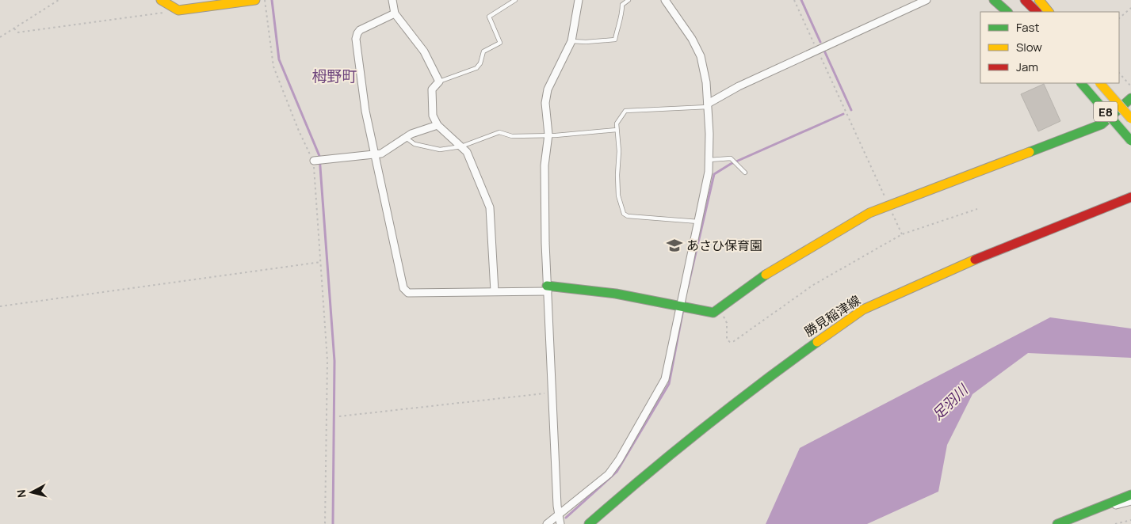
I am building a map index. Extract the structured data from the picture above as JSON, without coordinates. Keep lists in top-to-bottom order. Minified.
{"streets":{"main road":["E8","勝見稲津線"]},"districts":["栂野町"],"water":["足羽川"],"places":{"school or university":["あさひ保育園"]},"legend":["Fast","Slow","Jam"],"north":"left"}
